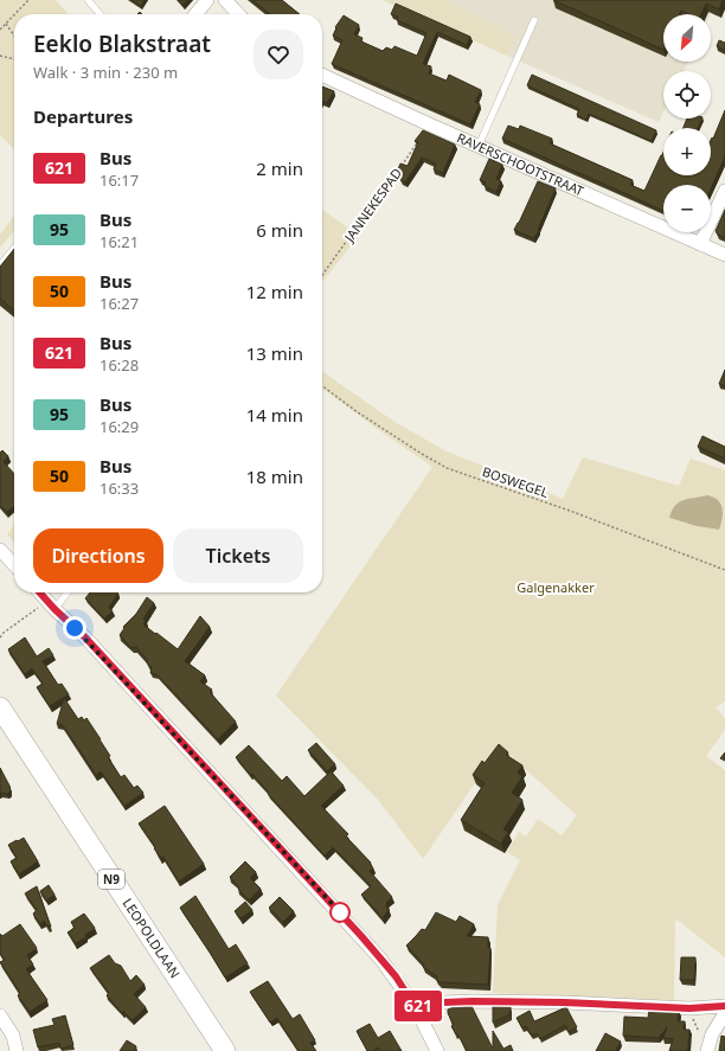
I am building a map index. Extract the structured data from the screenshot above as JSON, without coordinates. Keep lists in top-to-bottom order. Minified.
{"streets":{"main road":["N9","LEOPOLDLAAN"],"street":["RAVERSCHOOTSTRAAT"],"path":["JANNEKESPAD","BOSWEGEL"]},"crossings":[["RAVERSCHOOTSTRAAT","JANNEKESPAD"]],"parks":["Galgenakker"],"lines":["bus line 621"],"north":"bottom left","page":{"on_map":"621","map_buttons":["+","−"],"heading":[["Eeklo Blakstraat","Walk · 3 min · 230 m"],"Departures"],"list":[{"mark":"621","name":"Bus","note":"16:17","value":"2 min"},{"mark":"95","name":"Bus","note":"16:21","value":"6 min"},{"mark":"50","name":"Bus","note":"16:27","value":"12 min"},{"mark":"621","name":"Bus","note":"16:28","value":"13 min"},{"mark":"95","name":"Bus","note":"16:29","value":"14 min"},{"mark":"50","name":"Bus","note":"16:33","value":"18 min"}],"buttons":["Directions","Tickets"]}}
